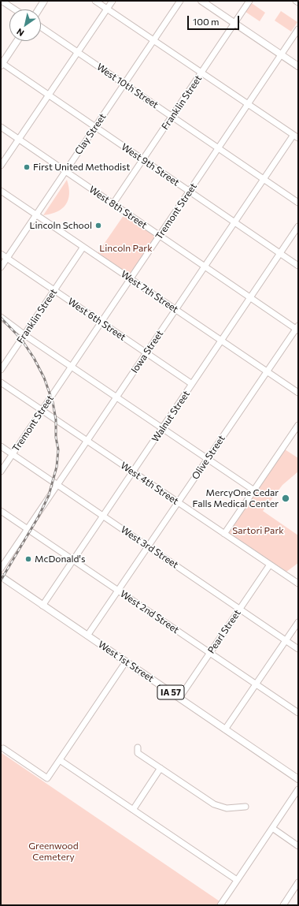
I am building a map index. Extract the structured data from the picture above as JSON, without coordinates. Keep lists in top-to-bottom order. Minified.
{"streets":{"main road":["West 1st Street","IA 57"],"street":["West 10th Street","Franklin Street","Clay Street","West 9th Street","West 8th Street","Tremont Street","West 7th Street","West 6th Street","Iowa Street","Walnut Street","Olive Street","West 4th Street","West 3rd Street","West 2nd Street","Pearl Street"]},"crossings":[["West 10th Street","Franklin Street"],["West 10th Street","Clay Street"],["West 10th Street","Tremont Street"],["West 10th Street","Iowa Street"],["Franklin Street","West 9th Street"],["Franklin Street","West 8th Street"],["Franklin Street","West 7th Street"],["Franklin Street","West 6th Street"],["Clay Street","West 9th Street"],["Clay Street","West 8th Street"],["Clay Street","West 7th Street"],["Clay Street","West 6th Street"],["West 9th Street","Tremont Street"],["West 9th Street","Iowa Street"],["West 9th Street","Walnut Street"],["West 8th Street","Tremont Street"],["West 8th Street","Iowa Street"],["West 8th Street","Walnut Street"],["West 8th Street","Olive Street"],["Tremont Street","West 7th Street"],["Tremont Street","West 6th Street"],["Tremont Street","West 4th Street"],["Tremont Street","West 3rd Street"],["West 7th Street","Iowa Street"],["West 7th Street","Walnut Street"],["West 7th Street","Olive Street"],["West 6th Street","Iowa Street"],["West 6th Street","Walnut Street"],["Iowa Street","West 4th Street"],["Iowa Street","West 3rd Street"],["Iowa Street","West 2nd Street"],["Walnut Street","West 4th Street"],["Walnut Street","West 3rd Street"],["Walnut Street","West 2nd Street"],["Walnut Street","West 1st Street"],["Olive Street","West 4th Street"],["Olive Street","West 3rd Street"],["Olive Street","West 2nd Street"],["Olive Street","West 1st Street"],["West 4th Street","Pearl Street"],["West 3rd Street","Pearl Street"],["West 2nd Street","Pearl Street"],["Pearl Street","West 1st Street"]],"parks":["Lincoln Park","Sartori Park","Greenwood Cemetery"],"places":["First United Methodist","Lincoln School","MercyOne Cedar Falls Medical Center","McDonald's"],"scale_bar":"100 m","north":"bottom left"}
